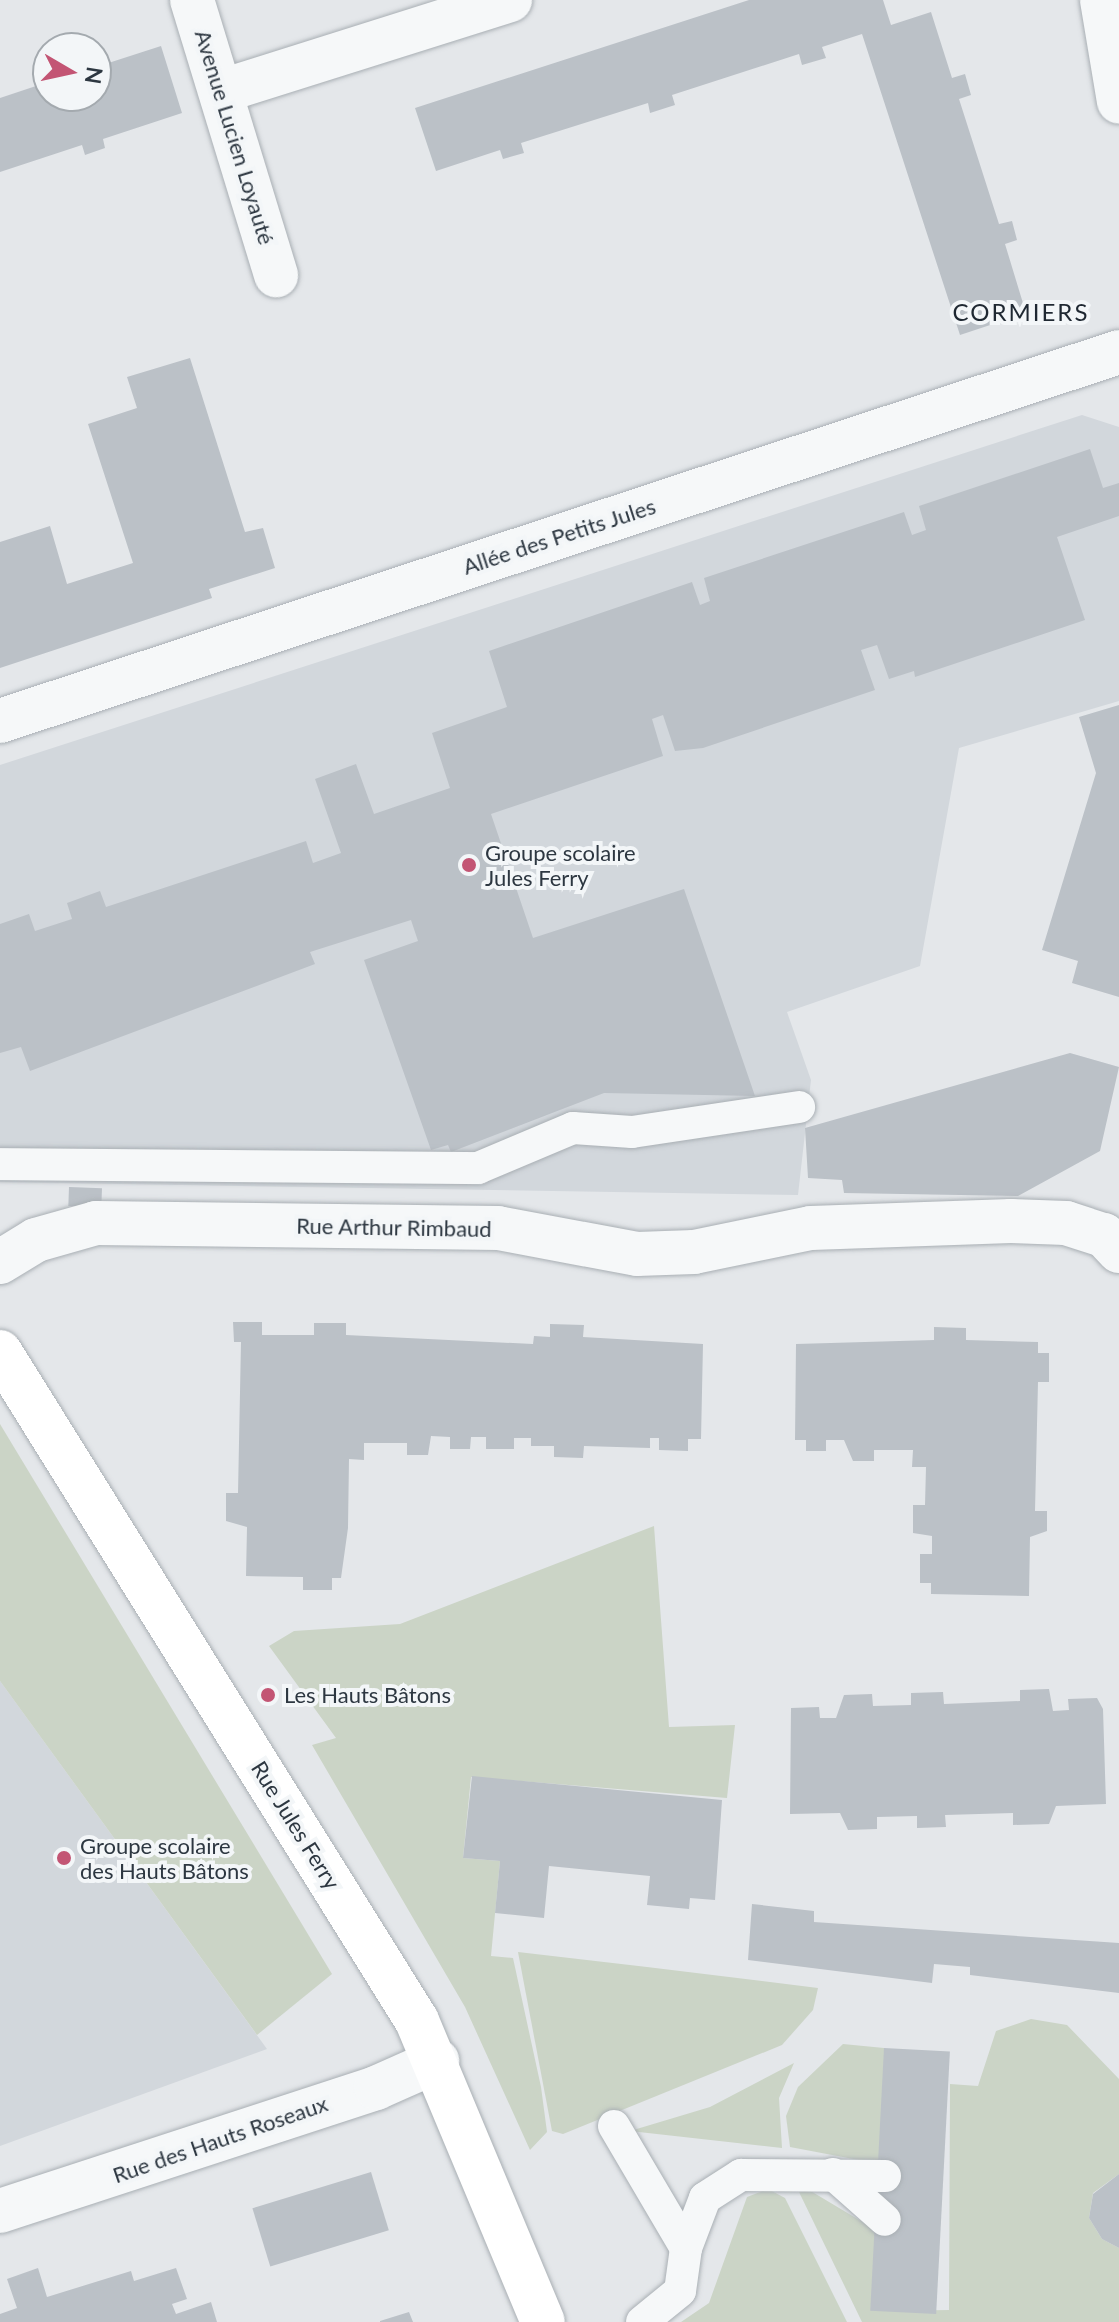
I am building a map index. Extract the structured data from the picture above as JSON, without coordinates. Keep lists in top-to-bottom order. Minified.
{"streets":{"street":["Avenue Lucien Loyauté","Allée des Petits Jules","Rue Arthur Rimbaud","Rue Jules Ferry","Rue des Hauts Roseaux"]},"crossings":[["Rue Jules Ferry","Rue des Hauts Roseaux"]],"districts":["CORMIERS"],"places":["Groupe scolaire Jules Ferry","Les Hauts Bâtons","Groupe scolaire des Hauts Bâtons"],"north":"right"}
